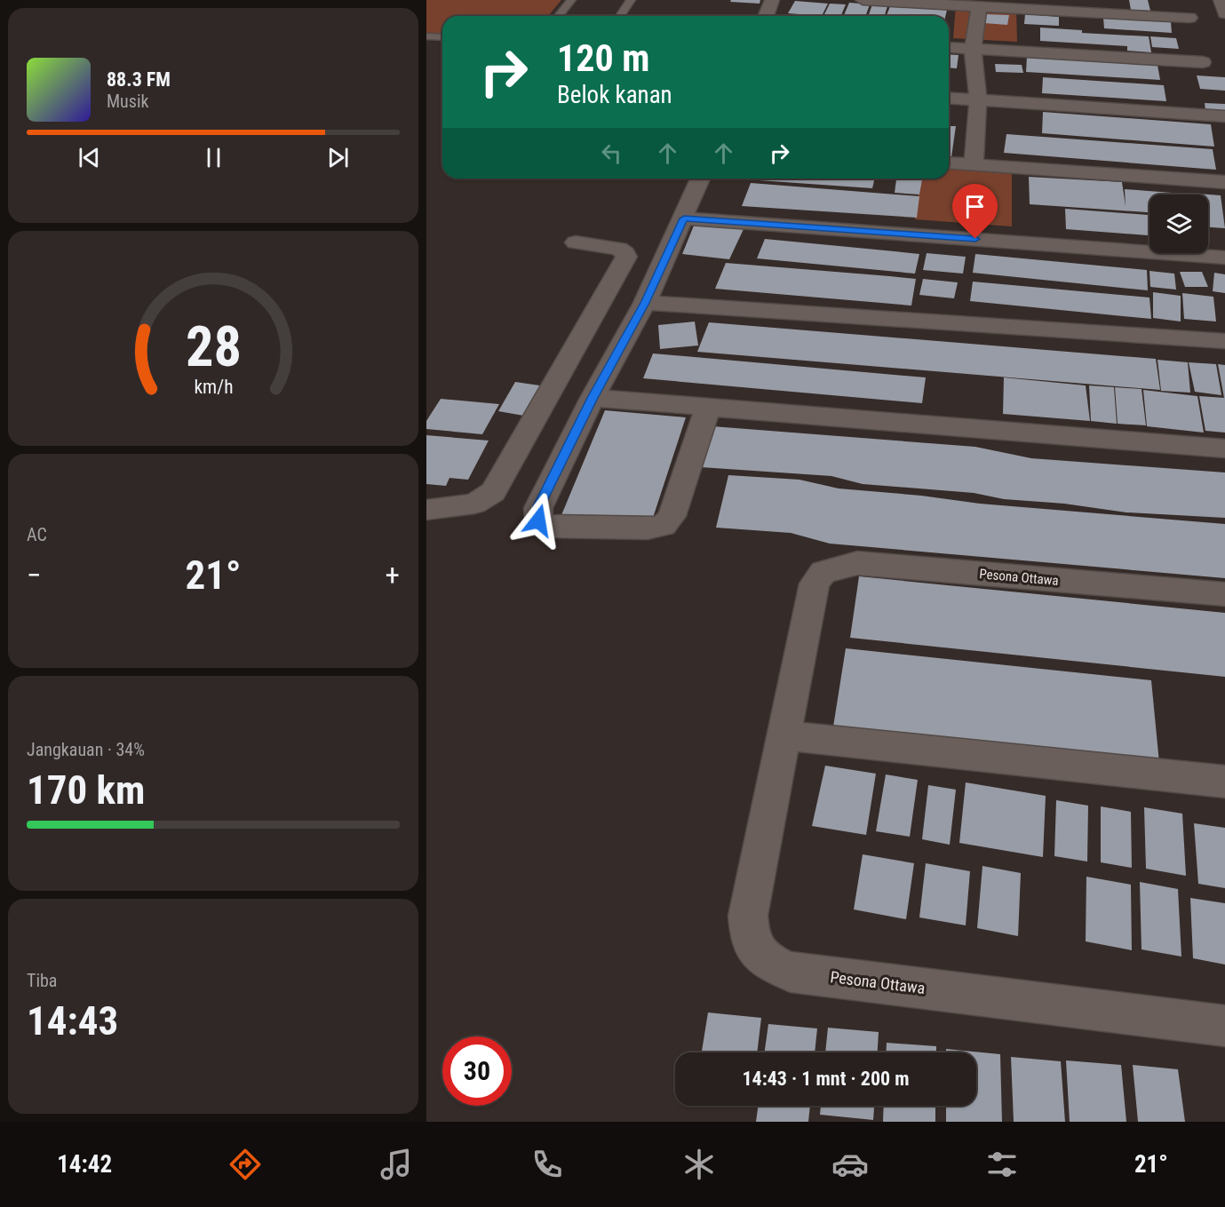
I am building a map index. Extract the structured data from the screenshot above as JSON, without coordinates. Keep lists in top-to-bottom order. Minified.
{"streets":{"street":["Pesona Ottawa"]},"page":{"turn":["120 m","Belok kanan"],"song":["88.3 FM","Musik"],"tile":["AC",["Jangkauan · 34%","170 km"],["Tiba","14:43"]],"heat":["−","21°","+"],"limit":"30","trip":"14:43 · 1 mnt · 200 m","tabs":["14:42","21°"],"gauge":["28","km/h"]}}
